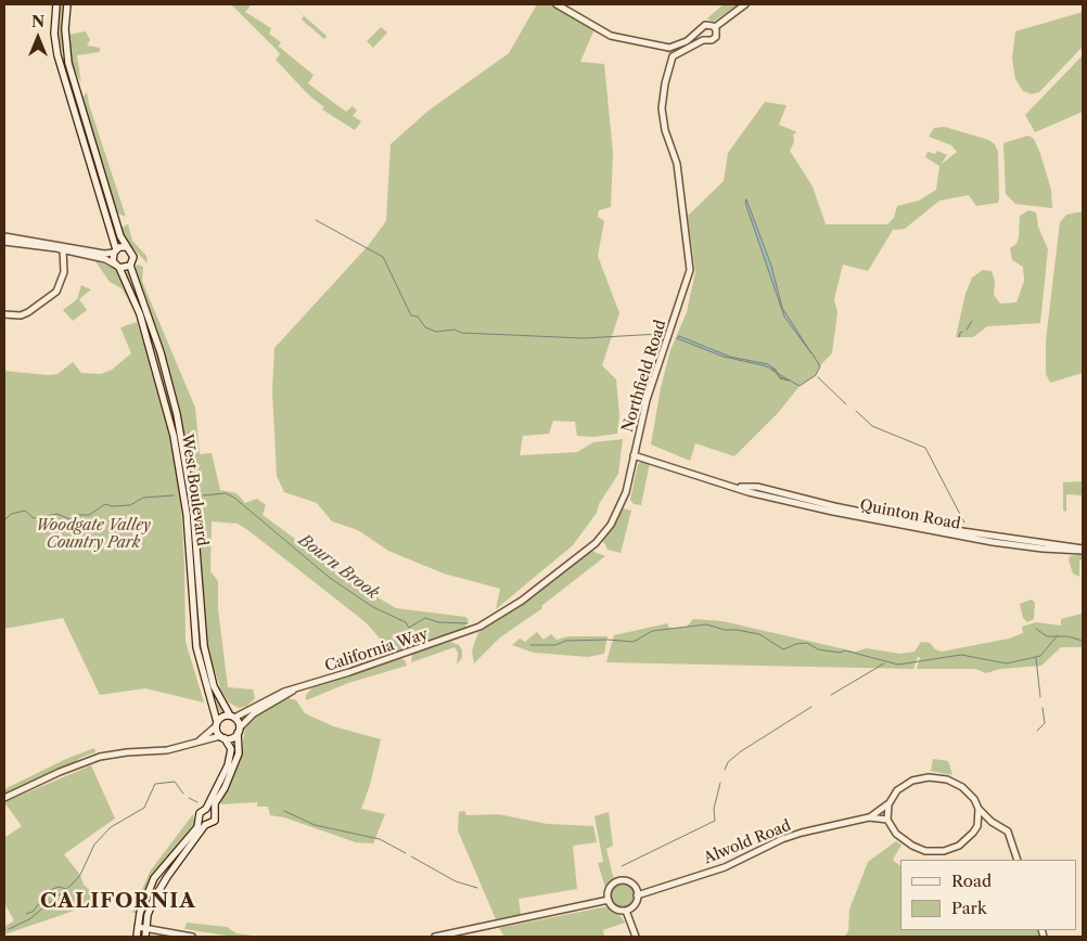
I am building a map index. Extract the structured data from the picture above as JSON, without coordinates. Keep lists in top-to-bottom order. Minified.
{"streets":{"main road":["West Boulevard"],"street":["Northfield Road","Quinton Road","California Way","Alwold Road"]},"crossings":[["Northfield Road","Quinton Road"],["Northfield Road","California Way"],["West Boulevard","California Way"]],"districts":["CALIFORNIA"],"water":["Bourn Brook"],"parks":["Woodgate Valley Country Park"],"legend":["Road","Park"],"north":"top"}
